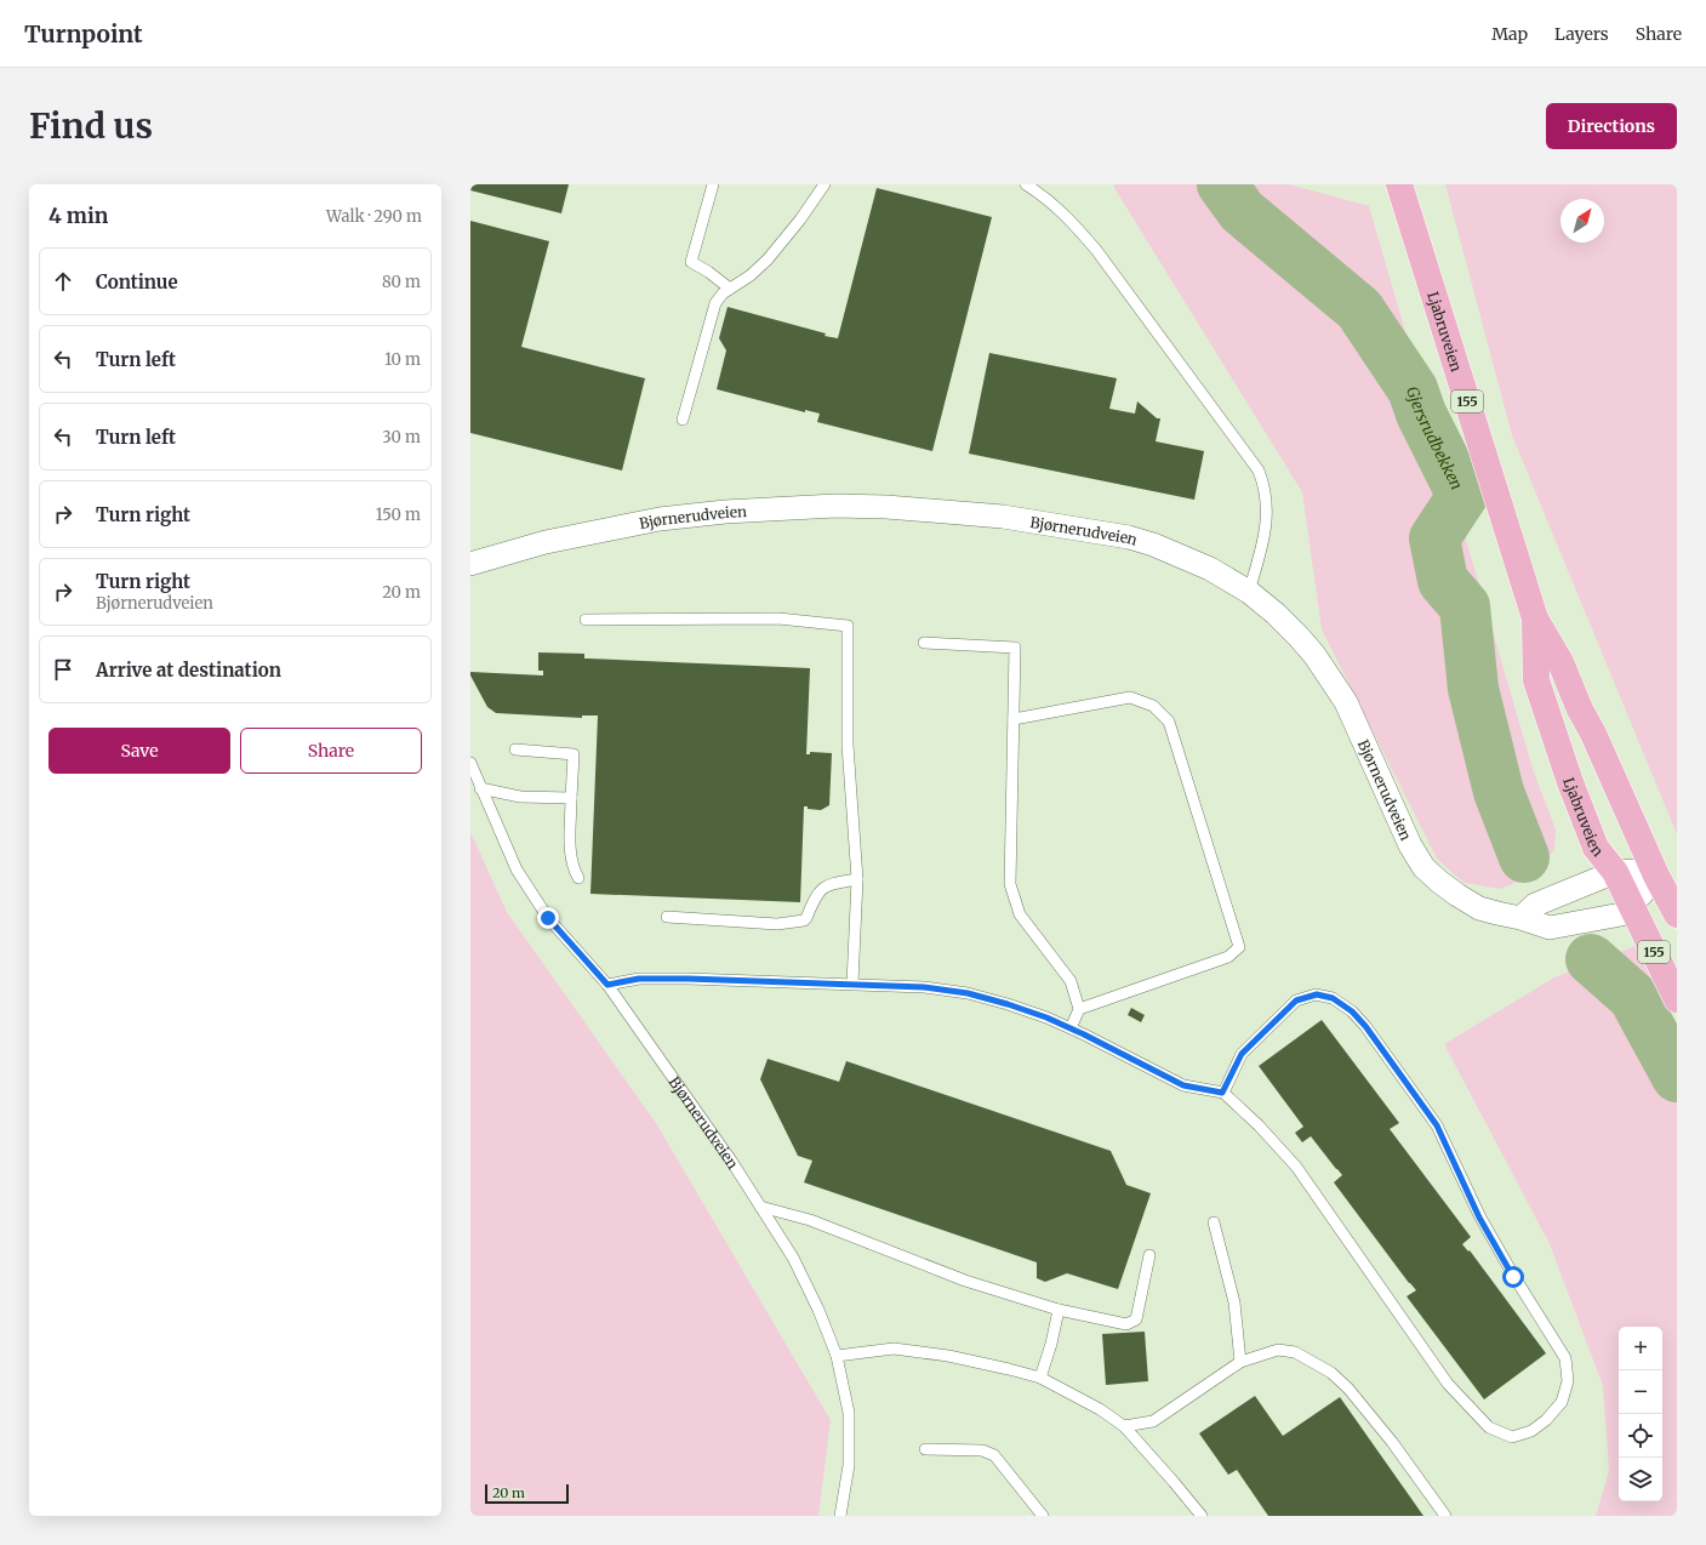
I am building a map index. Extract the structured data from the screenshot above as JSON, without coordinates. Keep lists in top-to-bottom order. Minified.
{"streets":{"main road":["Ljabruveien","155"],"street":["Bjørnerudveien"]},"crossings":[["Ljabruveien","Bjørnerudveien"]],"water":["Gjersrudbekken"],"scale_bar":"20 m","north":"top right","page":{"header":"Turnpoint","nav":["Map","Layers","Share"],"buttons":["Directions",["Save","Share"]],"title":"Find us","heading":["4 min","Walk · 290 m"],"list":[["Continue","80 m"],["Turn left","10 m"],["Turn left","30 m"],["Turn right","150 m"],["Turn right","Bjørnerudveien","20 m"],"Arrive at destination"],"map_buttons":["+","−"],"scale":"20 m"}}
